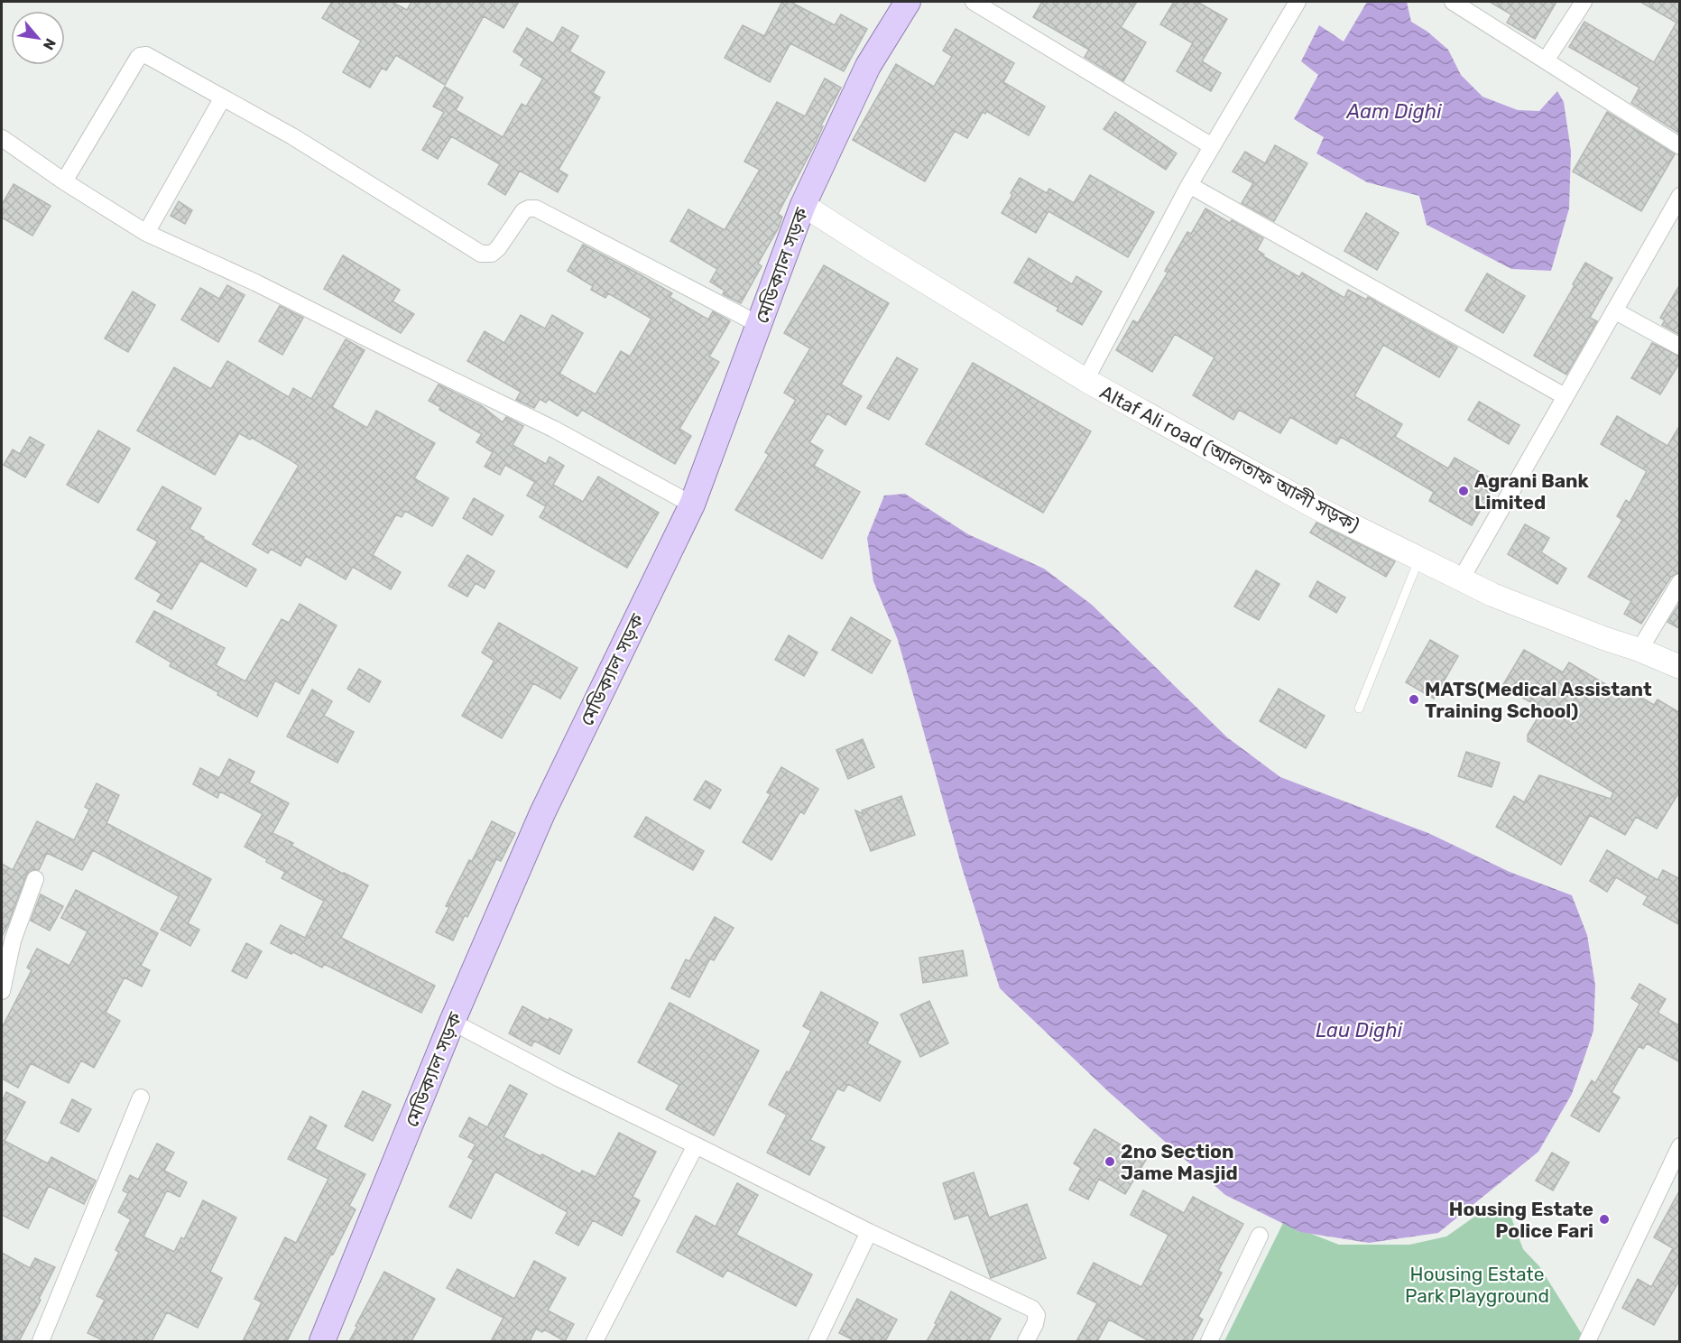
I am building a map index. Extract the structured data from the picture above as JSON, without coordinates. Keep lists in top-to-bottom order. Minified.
{"streets":{"main road":["মেডিক্যাল সড়ক","Altaf Ali road (আলতাফ আলী সড়ক)"]},"crossings":[["মেডিক্যাল সড়ক","Altaf Ali road (আলতাফ আলী সড়ক)"]],"water":["Aam Dighi","Lau Dighi"],"parks":["Housing Estate Park Playground"],"places":["Agrani Bank Limited","MATS(Medical Assistant Training School)","2no Section Jame Masjid","Housing Estate Police Fari"],"north":"bottom right"}
